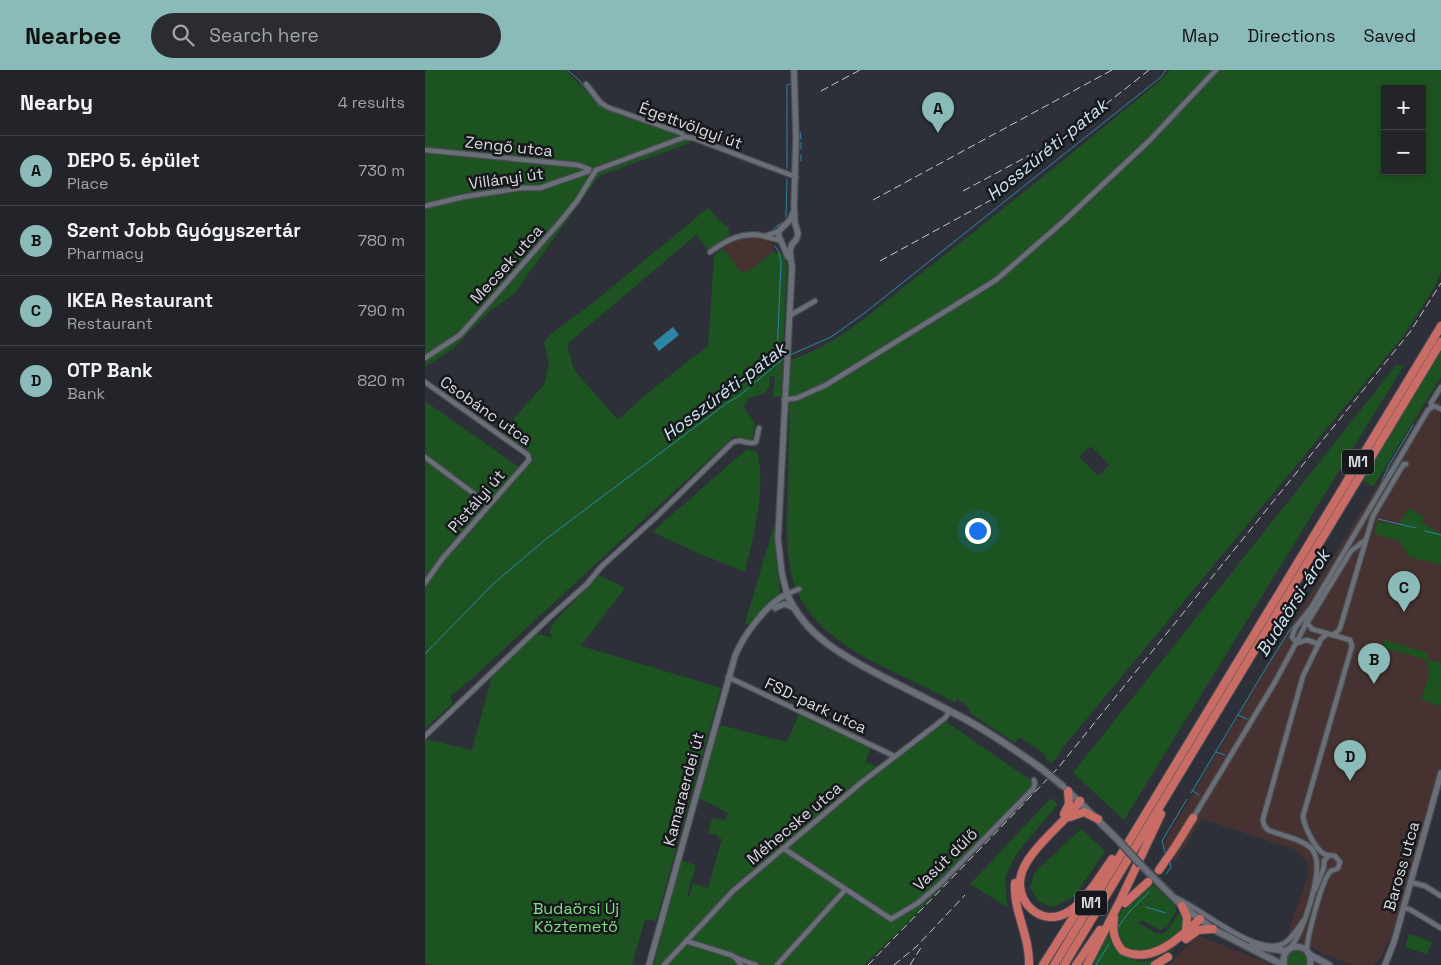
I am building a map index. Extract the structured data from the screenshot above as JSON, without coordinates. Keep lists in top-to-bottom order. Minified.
{"streets":{"highway":["M1"],"street":["Égettvölgyi út","Zengő utca","Villányi út","Mecsek utca","Csobánc utca","Pistályi út","FSD-park utca","Kamaraerdei út","Méhecske utca","Vasút dűlő","Baross utca"]},"crossings":[["Égettvölgyi út","Villányi út"],["Zengő utca","Villányi út"],["Zengő utca","Mecsek utca"],["Villányi út","Mecsek utca"],["Csobánc utca","Pistályi út"],["FSD-park utca","Kamaraerdei út"],["Méhecske utca","Vasút dűlő"]],"water":["Hosszúréti-patak","Budaörsi-árok"],"parks":["Budaörsi Új Köztemető"],"page":{"header":"Nearbee","search":"Search here","nav":["Map","Directions","Saved"],"heading":["Nearby","4 results"],"map_buttons":["+","−"],"pins":["A","C","B","D"],"list":[{"mark":"A","name":"DEPO 5. épület","note":"Place","value":"730 m"},{"mark":"B","name":"Szent Jobb Gyógyszertár","note":"Pharmacy","value":"780 m"},{"mark":"C","name":"IKEA Restaurant","note":"Restaurant","value":"790 m"},{"mark":"D","name":"OTP Bank","note":"Bank","value":"820 m"}]}}
